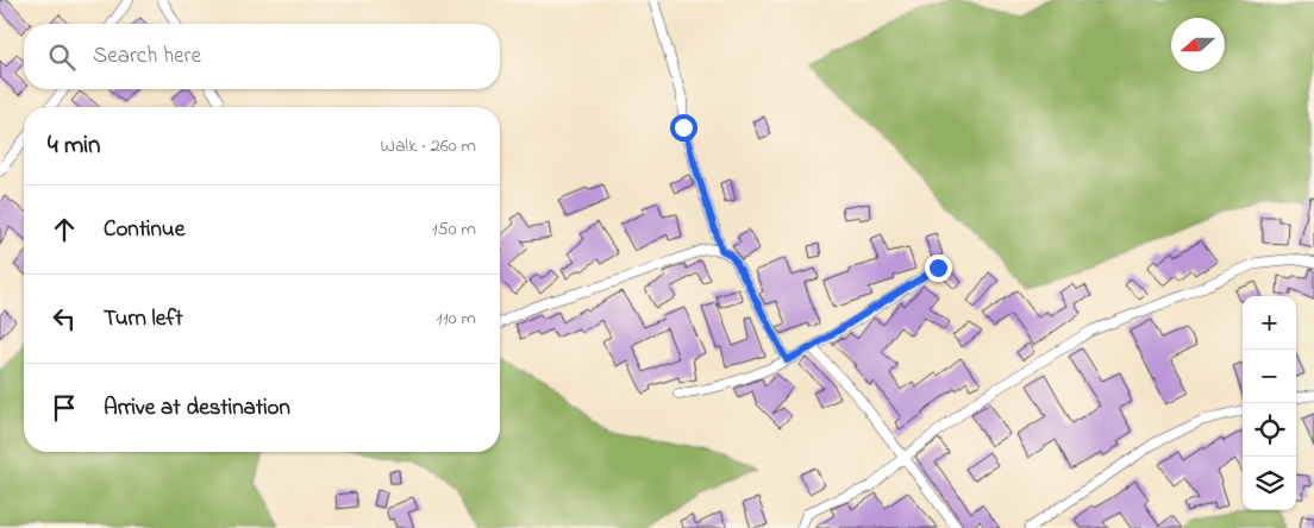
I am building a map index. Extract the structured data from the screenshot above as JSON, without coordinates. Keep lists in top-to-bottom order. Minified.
{"north":"left","page":{"search":"Search here","heading":["4 min","Walk · 260 m"],"list":[["Continue","150 m"],["Turn left","110 m"],"Arrive at destination"],"map_buttons":["+","−"]}}
